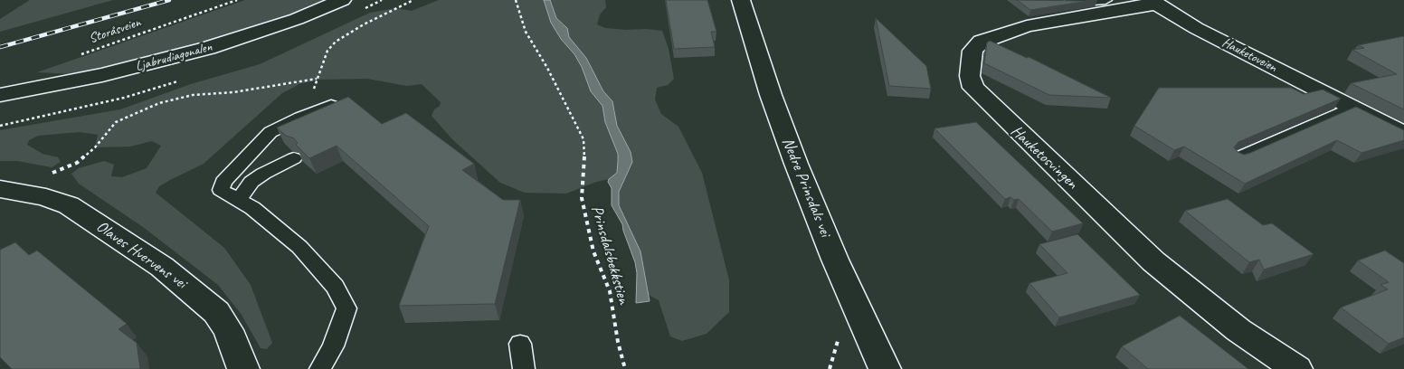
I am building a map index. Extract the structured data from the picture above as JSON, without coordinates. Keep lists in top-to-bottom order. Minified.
{"streets":{"street":["Hauketoveien","Ljabrudiagonalen","Hauketosvingen","Nedre Prinsdals vei","Olaves Hvervens vei"],"path":["Storåsveien","Prinsdalsbekkstien"]},"crossings":[["Hauketoveien","Hauketosvingen"]]}
